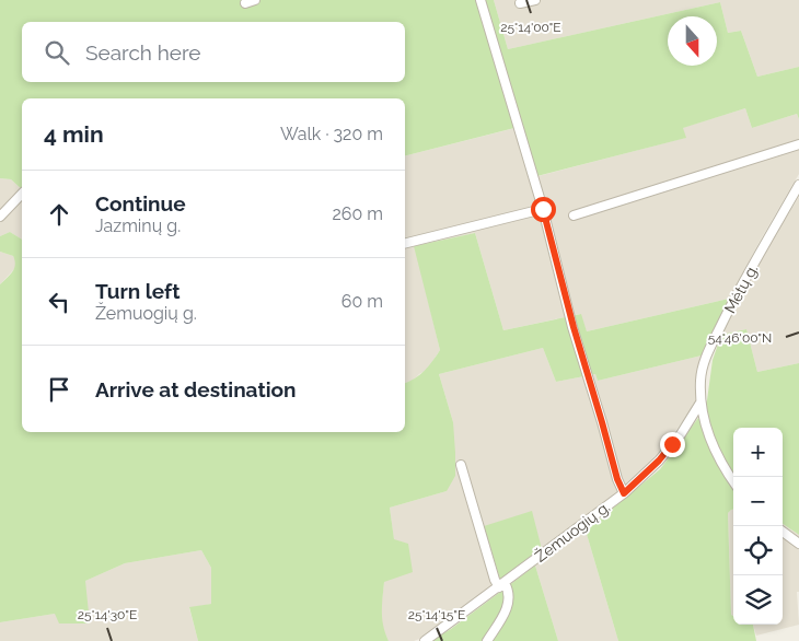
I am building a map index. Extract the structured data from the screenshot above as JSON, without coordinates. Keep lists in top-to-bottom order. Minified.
{"streets":{"street":["Mėtų g.","Žemuogių g."]},"crossings":[["Mėtų g.","Žemuogių g."]],"north":"bottom","page":{"search":"Search here","heading":["4 min","Walk · 320 m"],"list":[["Continue","Jazminų g.","260 m"],["Turn left","Žemuogių g.","60 m"],"Arrive at destination"],"map_buttons":["+","−"]},"coordinates":["25°14'00\"E","54°46'00\"N","25°14'30\"E","25°14'15\"E"]}
